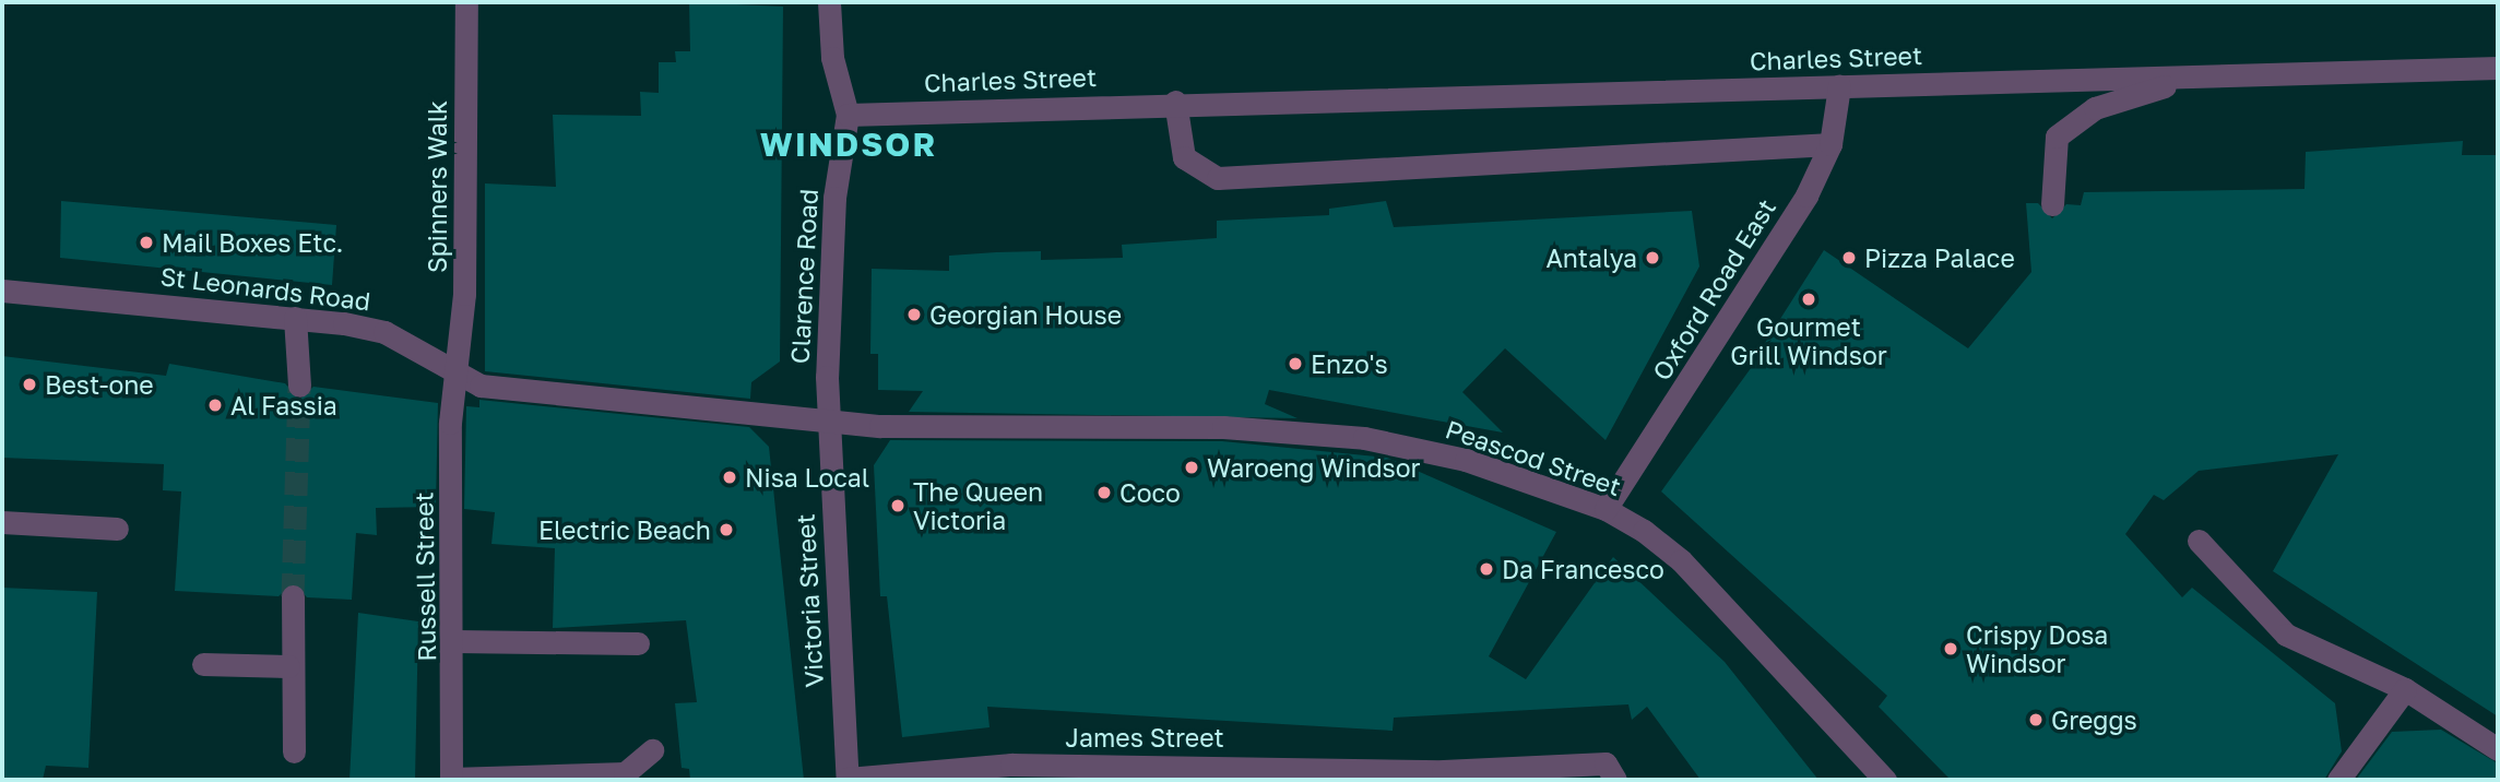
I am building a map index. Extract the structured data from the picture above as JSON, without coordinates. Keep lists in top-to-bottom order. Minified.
{"streets":{"street":["Charles Street","Spinners Walk","Clarence Road","St Leonards Road","Oxford Road East","Peascod Street","Russell Street","Victoria Street","James Street"]},"crossings":[["Charles Street","Clarence Road"],["Charles Street","Oxford Road East"],["Spinners Walk","St Leonards Road"],["Spinners Walk","Russell Street"],["Clarence Road","St Leonards Road"],["Clarence Road","Peascod Street"],["Clarence Road","Victoria Street"],["St Leonards Road","Peascod Street"],["St Leonards Road","Russell Street"],["St Leonards Road","Victoria Street"],["Oxford Road East","Peascod Street"],["Peascod Street","Victoria Street"],["Victoria Street","James Street"]],"districts":["WINDSOR"],"places":["Mail Boxes Etc.","Antalya","Pizza Palace","Gourmet Grill Windsor","Georgian House","Enzo's","Best-one","Al Fassia","Waroeng Windsor","Nisa Local","Coco","The Queen Victoria","Electric Beach","Da Francesco","Crispy Dosa Windsor","Greggs"]}
